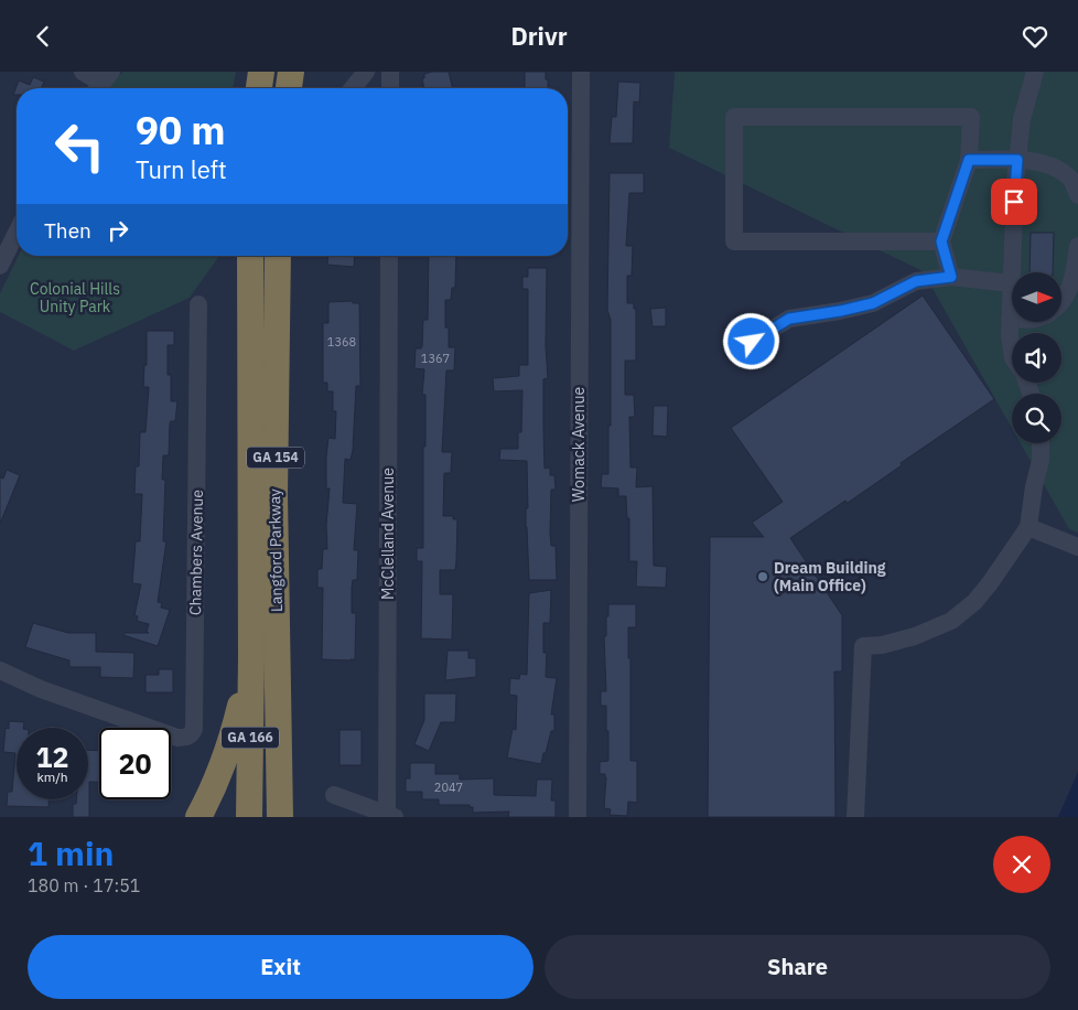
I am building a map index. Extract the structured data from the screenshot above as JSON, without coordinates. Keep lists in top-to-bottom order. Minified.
{"streets":{"highway":["GA 154","Langford Parkway","GA 166"],"street":["Womack Avenue","McClelland Avenue","Chambers Avenue"]},"crossings":[["GA 154","Langford Parkway"]],"parks":["Colonial Hills Unity Park"],"places":["Dream Building (Main Office)"],"house_numbers":["1368","1367","2047"],"north":"right","page":{"header":"Drivr","turn":["90 m","Turn left"],"then":"Then","speed":"12 km/h","limit":"20","heading":["1 min","180 m · 17:51"],"buttons":["Exit","Share"]}}
